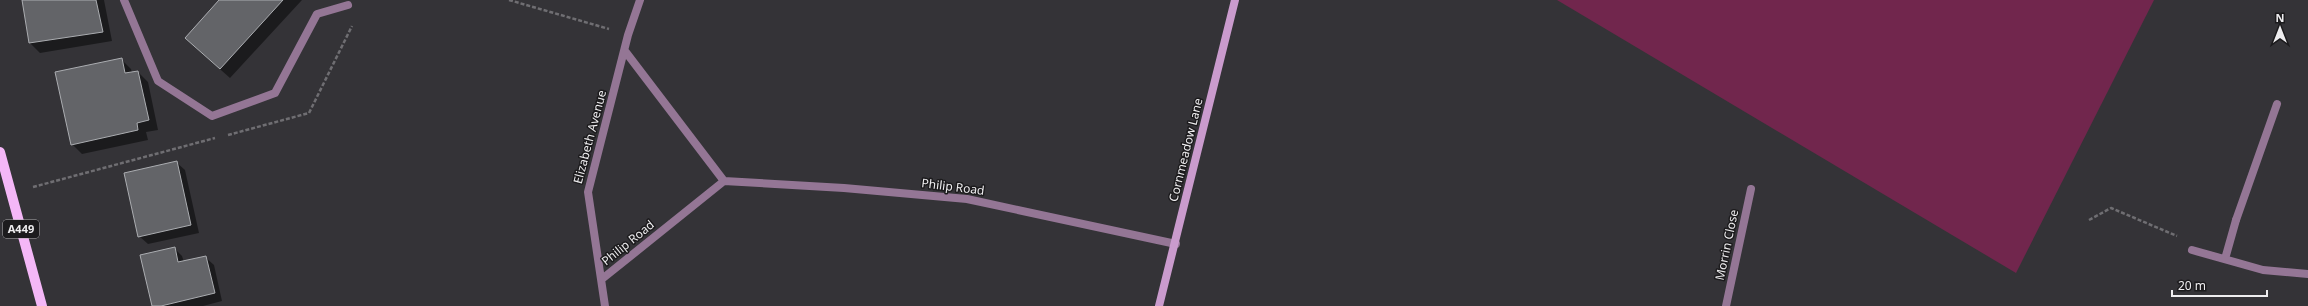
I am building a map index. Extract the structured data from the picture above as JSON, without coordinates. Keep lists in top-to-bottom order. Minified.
{"streets":{"main road":["A449"],"street":["Elizabeth Avenue","Cornmeadow Lane","Philip Road","Morrin Close"]},"crossings":[["Elizabeth Avenue","Philip Road"],["Cornmeadow Lane","Philip Road"]],"scale_bar":"20 m","north":"top"}
